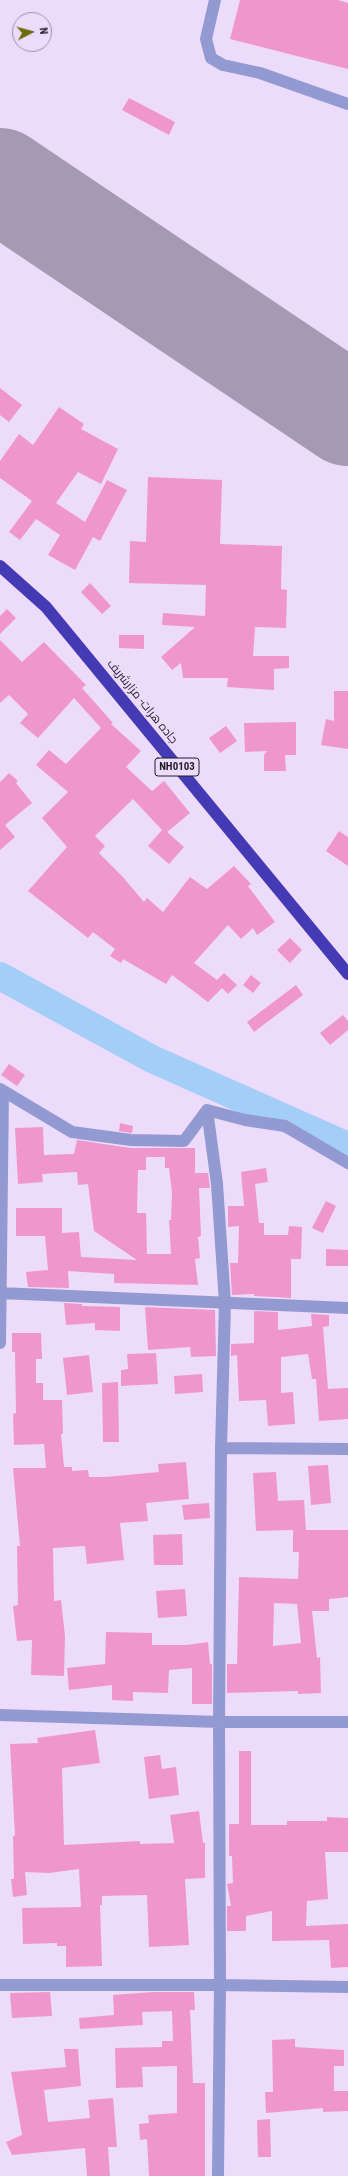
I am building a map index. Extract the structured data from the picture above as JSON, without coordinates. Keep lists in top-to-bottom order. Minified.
{"streets":{"highway":["جاده هرات- مزارشریف","NH0103"]},"north":"right"}
